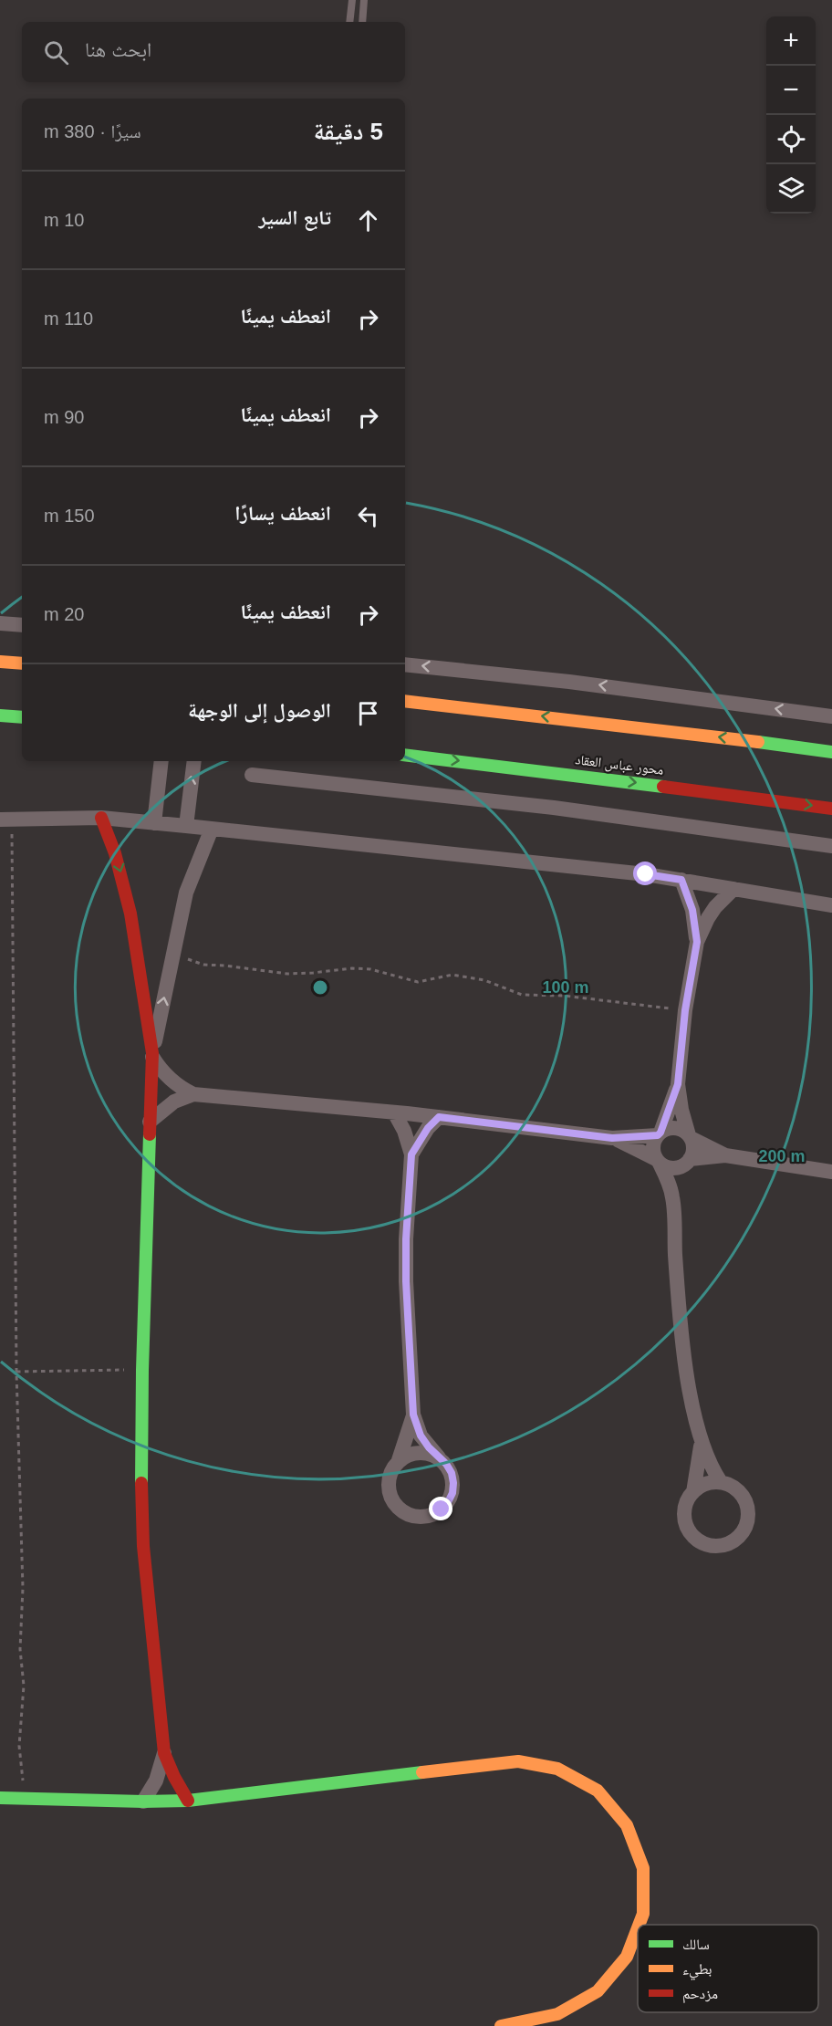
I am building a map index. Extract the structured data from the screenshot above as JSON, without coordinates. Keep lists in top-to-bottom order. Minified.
{"streets":{"street":["محور عباس العقاد"]},"legend":["سالك","بطيء","مزدحم"],"page":{"map_buttons":["+","−"],"search":"ابحث هنا","heading":["5 دقيقة","سيرًا · 380 m"],"list":[["تابع السير","10 m"],["انعطف يمينًا","110 m"],["انعطف يمينًا","90 m"],["انعطف يسارًا","150 m"],["انعطف يمينًا","20 m"],"الوصول إلى الوجهة"]},"rings":["100 m","200 m"]}
